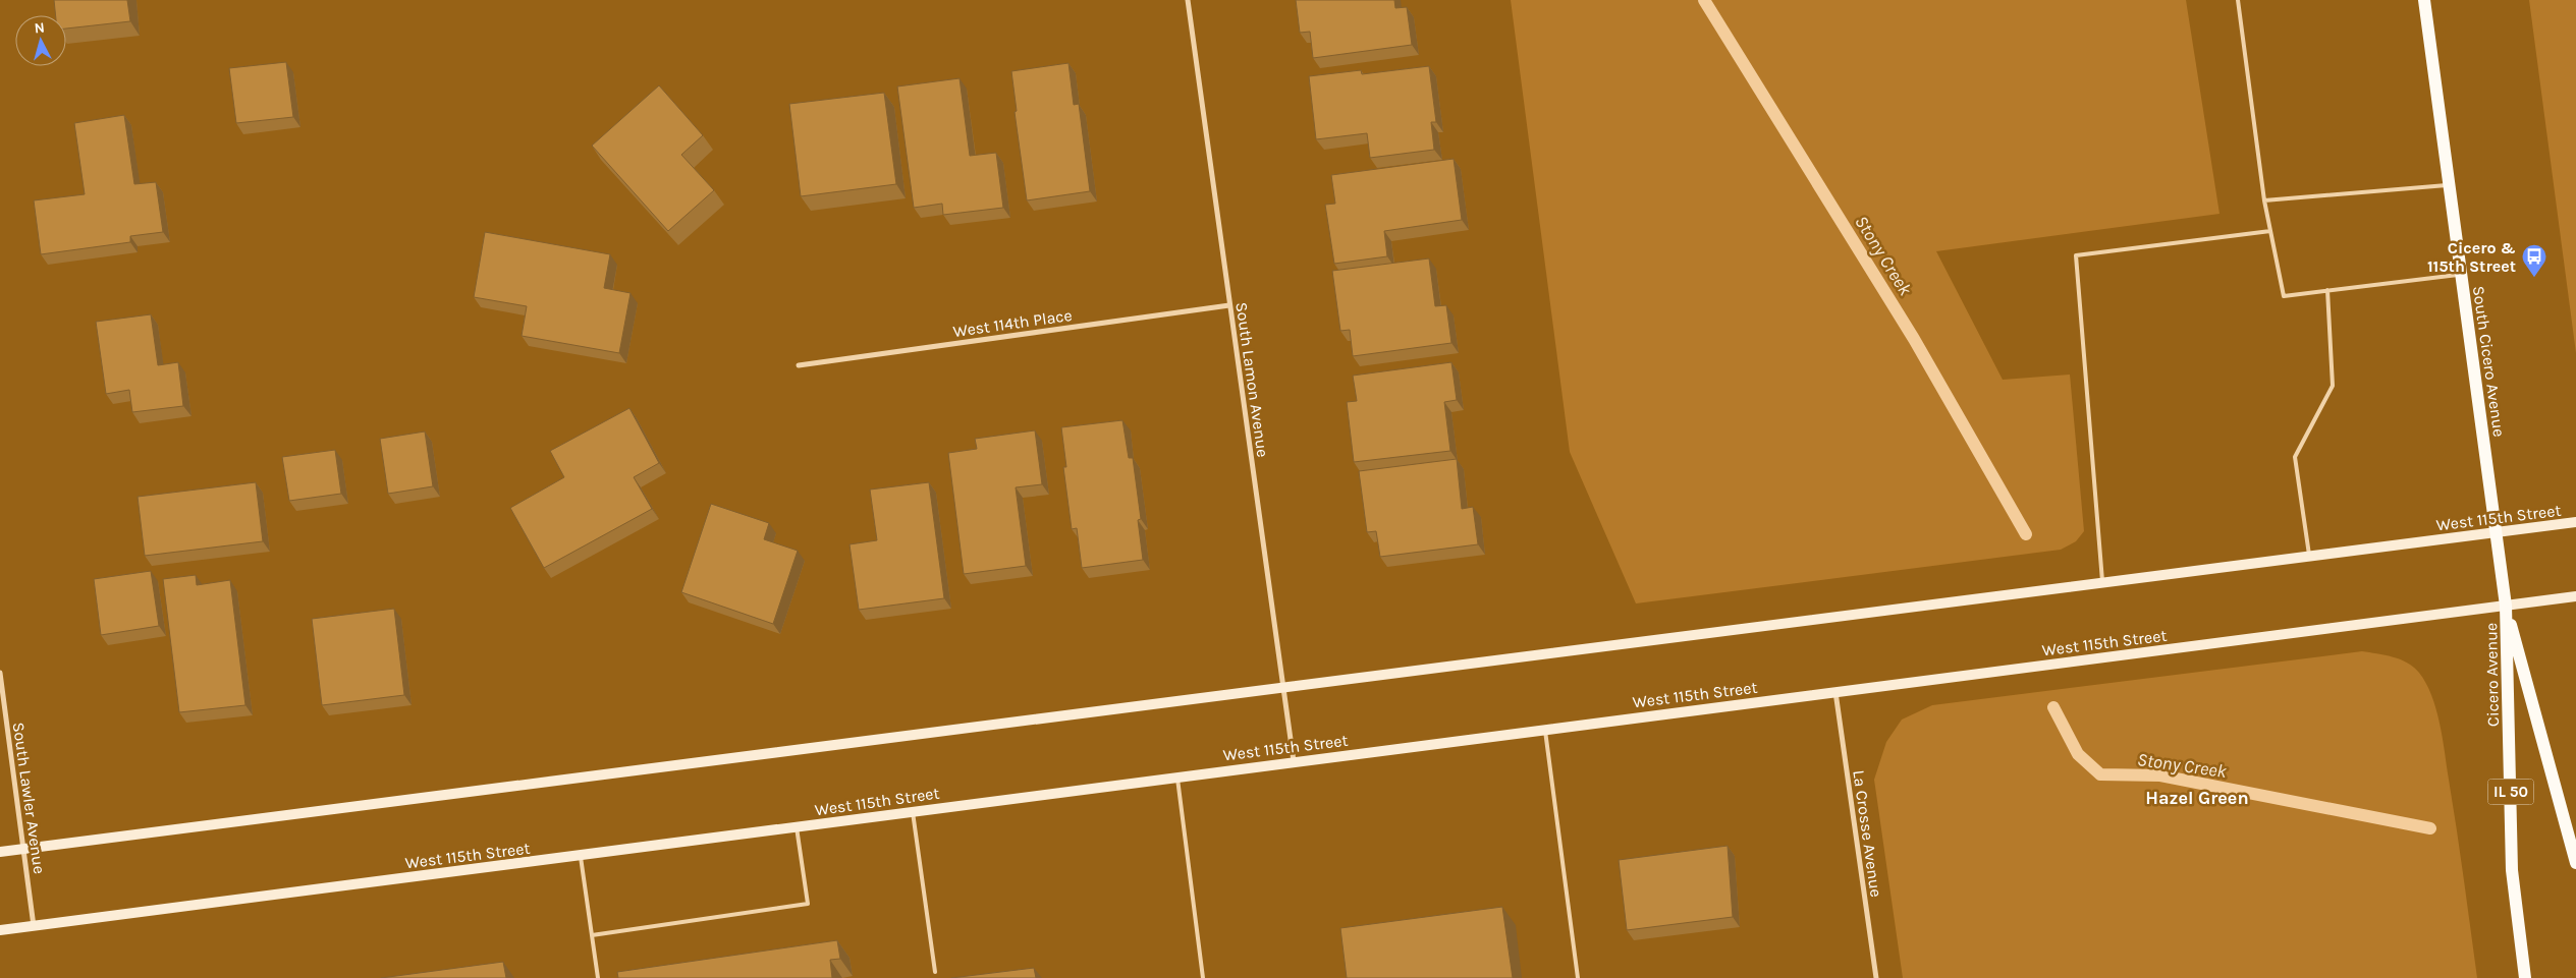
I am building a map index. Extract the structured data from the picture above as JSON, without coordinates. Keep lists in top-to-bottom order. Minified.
{"streets":{"main road":["South Cicero Avenue","Cicero Avenue","IL 50"],"street":["West 114th Place","South Lamon Avenue","West 115th Street","South Lawler Avenue","La Crosse Avenue"]},"crossings":[["West 114th Place","South Lamon Avenue"],["South Cicero Avenue","West 115th Street"],["South Cicero Avenue","Cicero Avenue"],["South Lamon Avenue","West 115th Street"],["West 115th Street","Cicero Avenue"],["West 115th Street","South Lawler Avenue"],["West 115th Street","La Crosse Avenue"]],"districts":["Hazel Green"],"water":["Stony Creek"],"places":{"bus stop":["Cicero & 115th Street"]},"north":"top"}
